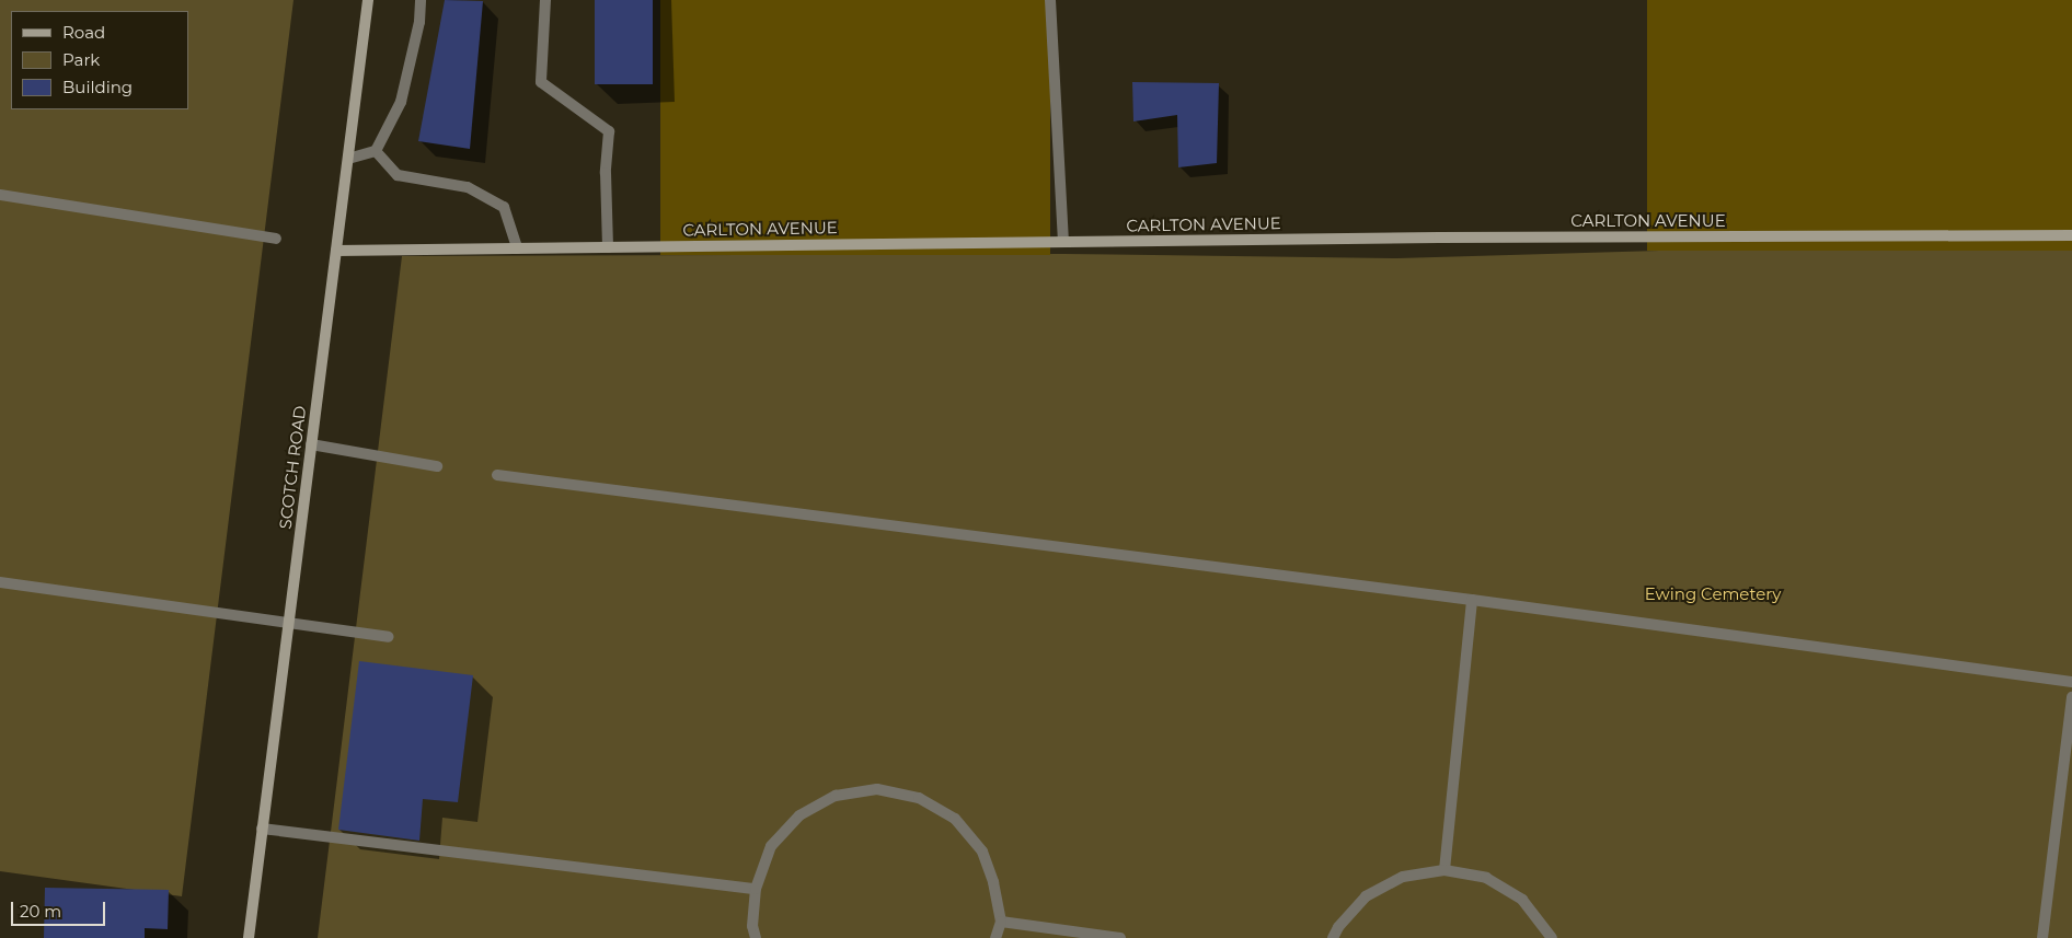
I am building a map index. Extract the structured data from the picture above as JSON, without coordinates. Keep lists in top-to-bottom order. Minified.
{"streets":{"street":["CARLTON AVENUE","SCOTCH ROAD"]},"crossings":[["CARLTON AVENUE","SCOTCH ROAD"]],"parks":["Ewing Cemetery"],"legend":["Road","Park","Building"],"scale_bar":"20 m"}
